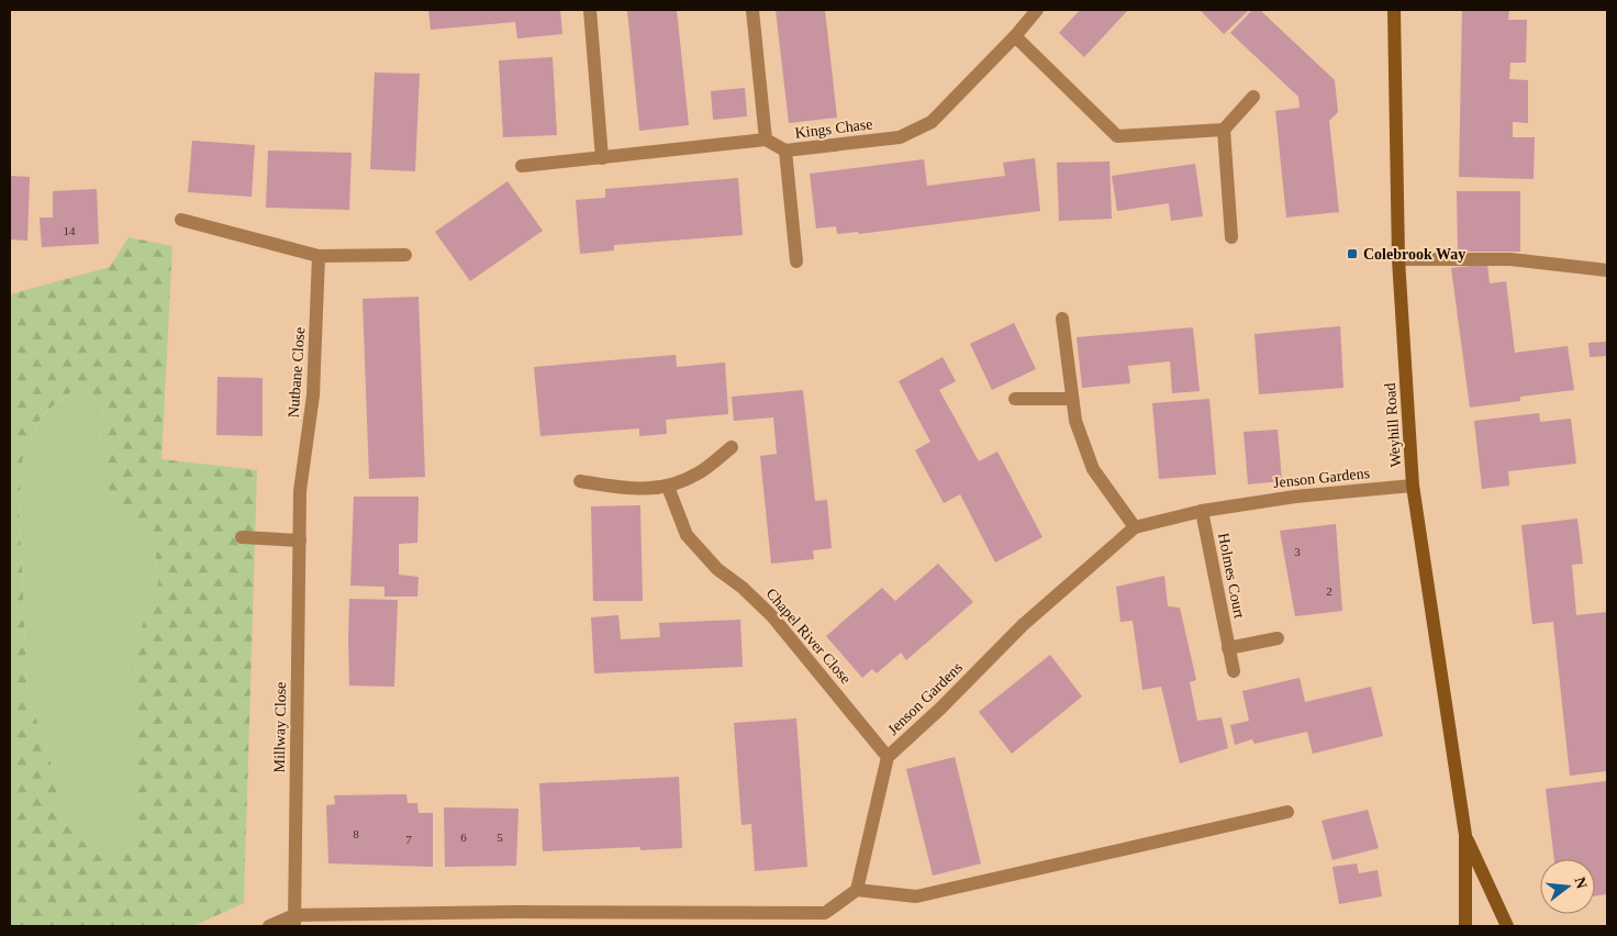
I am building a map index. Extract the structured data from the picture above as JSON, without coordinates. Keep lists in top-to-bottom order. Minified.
{"streets":{"main road":["Weyhill Road"],"street":["Kings Chase","Nutbane Close","Jenson Gardens","Holmes Court","Chapel River Close","Millway Close"]},"crossings":[["Nutbane Close","Millway Close"],["Weyhill Road","Jenson Gardens"],["Jenson Gardens","Holmes Court"],["Jenson Gardens","Chapel River Close"]],"places":{"transit":["Colebrook Way"]},"house_numbers":["14","3","2","8","6","5","7"],"north":"right"}
